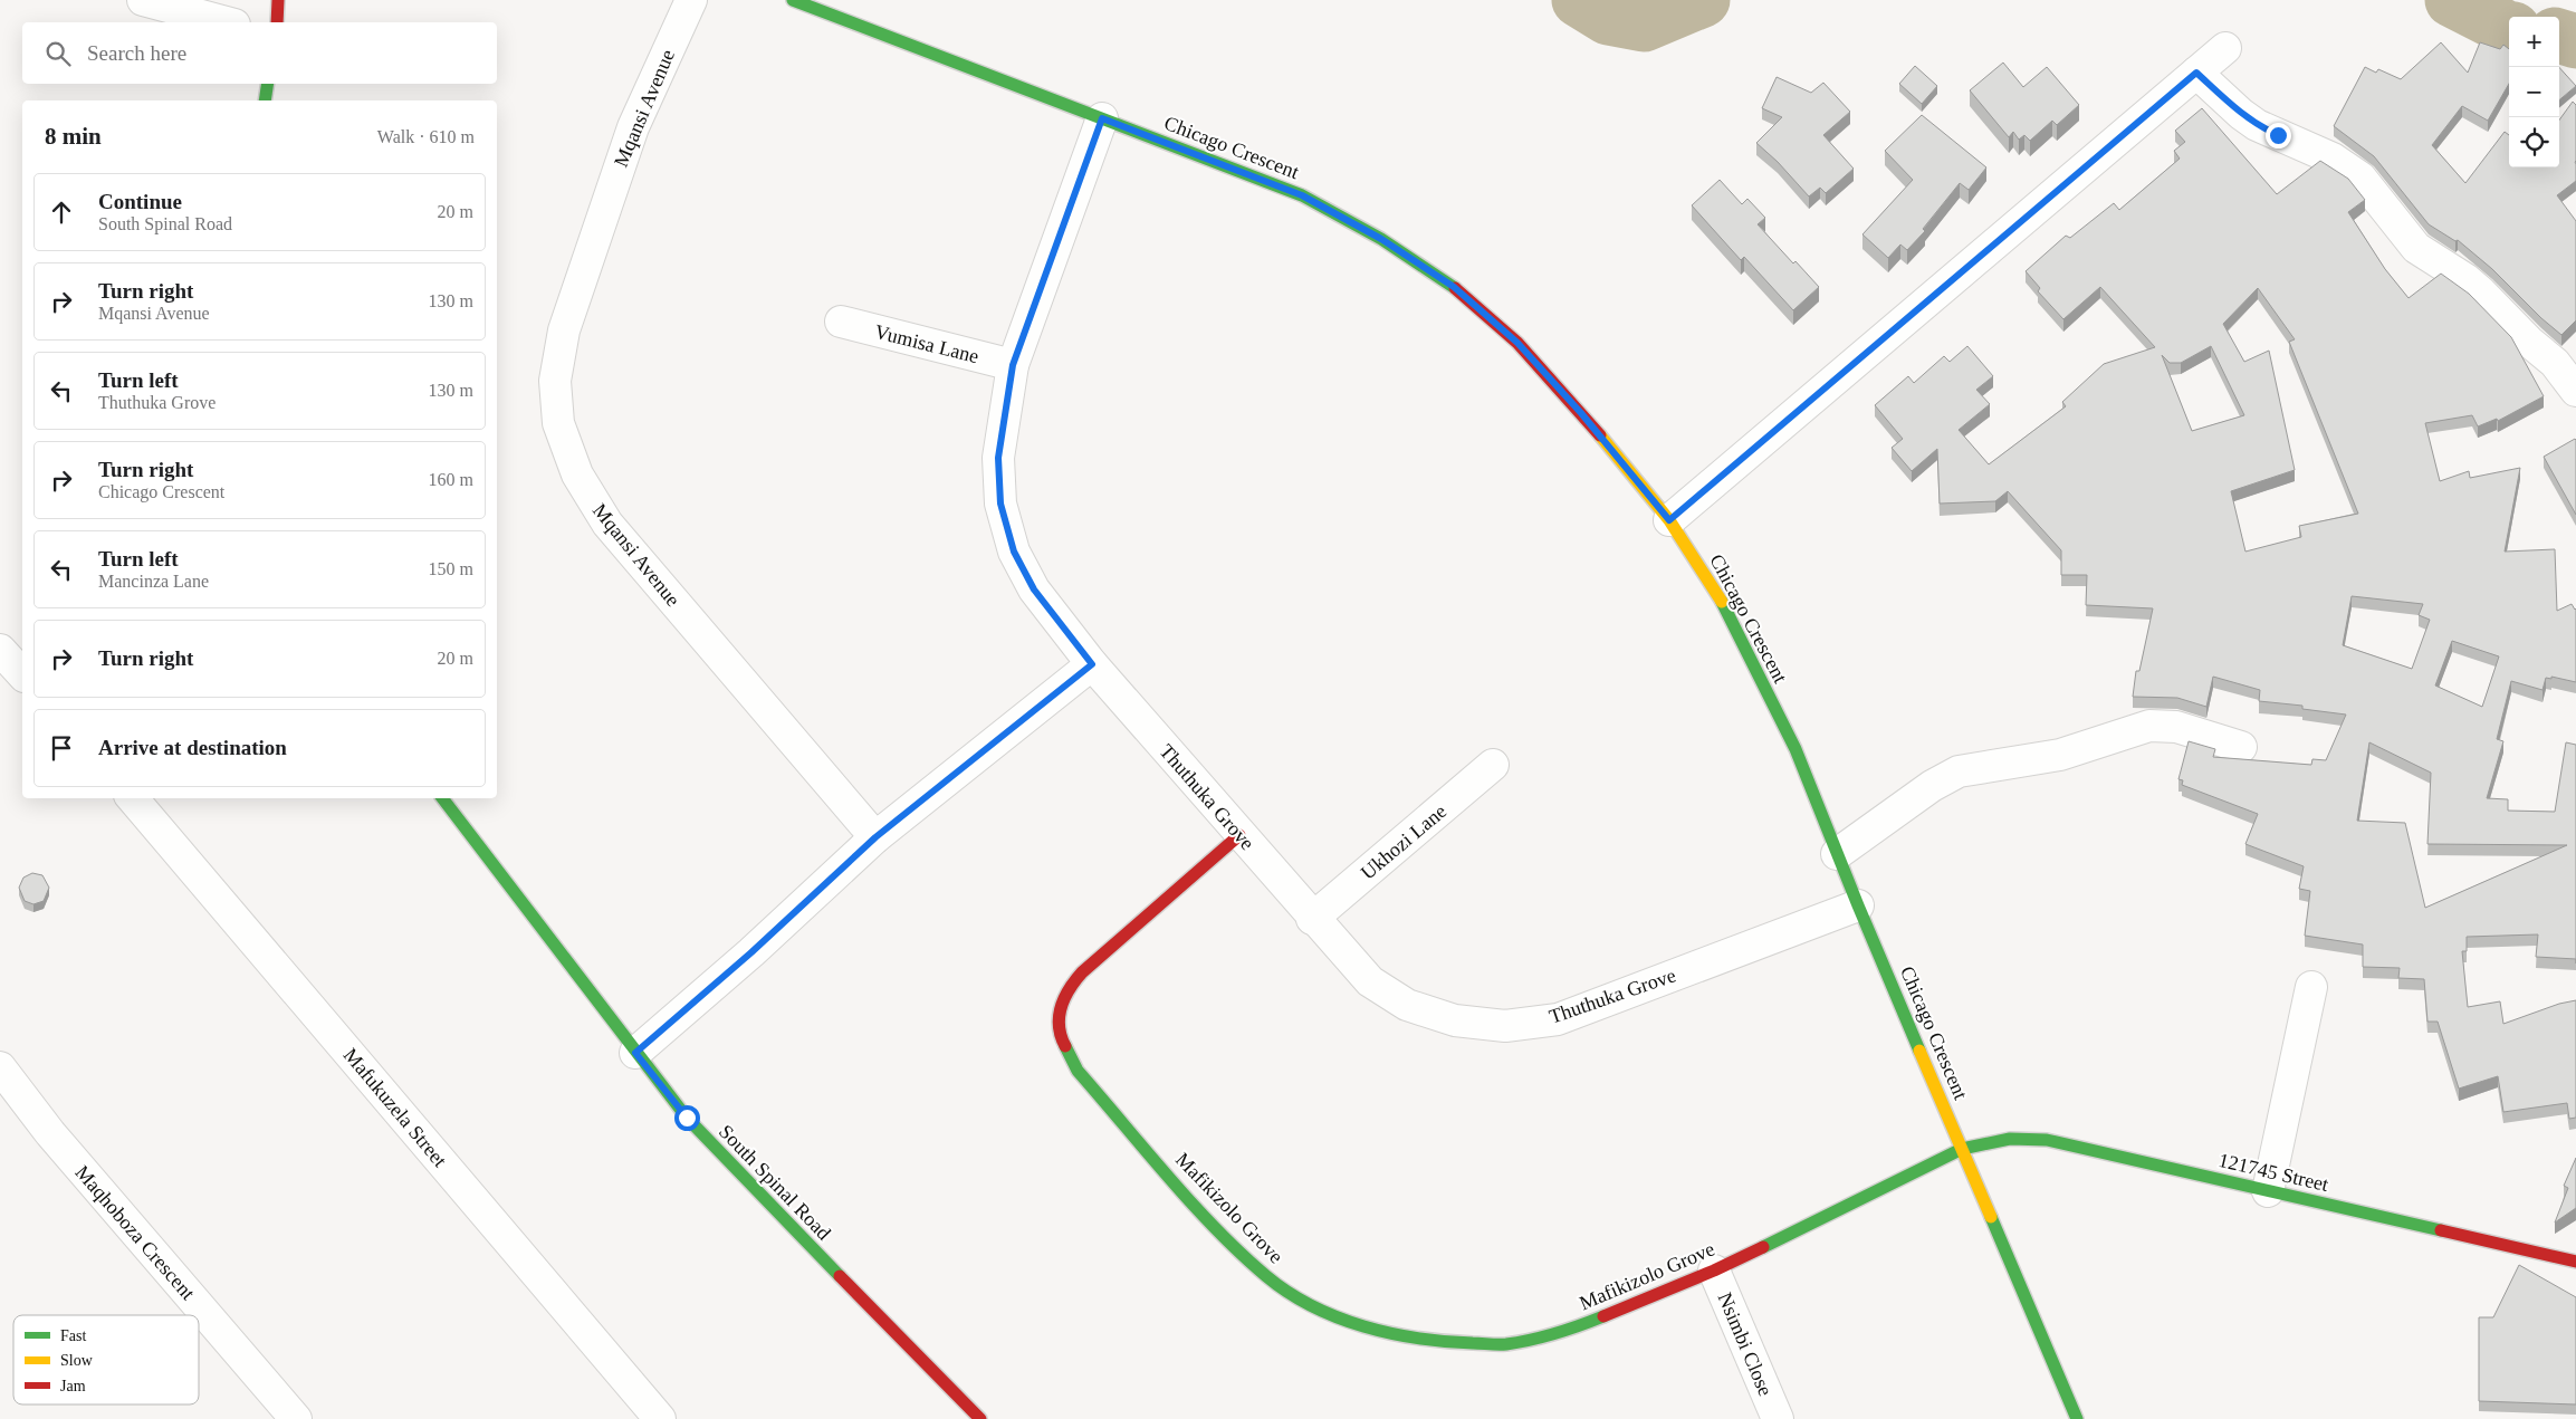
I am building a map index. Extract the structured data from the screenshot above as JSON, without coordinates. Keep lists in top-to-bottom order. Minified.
{"streets":{"street":["Mqansi Avenue","Chicago Crescent","Vumisa Lane","Thuthuka Grove","Ukhozi Lane","Mafukuzela Street","121745 Street","South Spinal Road","Mafikizolo Grove","Maqhoboza Crescent","Nsimbi Close"]},"crossings":[["Chicago Crescent","Thuthuka Grove"],["Chicago Crescent","121745 Street"],["Chicago Crescent","Mafikizolo Grove"],["Vumisa Lane","Thuthuka Grove"],["Thuthuka Grove","Ukhozi Lane"],["Thuthuka Grove","Mafikizolo Grove"],["121745 Street","Mafikizolo Grove"],["Mafikizolo Grove","Nsimbi Close"]],"legend":["Fast","Slow","Jam"],"page":{"map_buttons":["+","−"],"search":"Search here","heading":["8 min","Walk · 610 m"],"list":[["Continue","South Spinal Road","20 m"],["Turn right","Mqansi Avenue","130 m"],["Turn left","Thuthuka Grove","130 m"],["Turn right","Chicago Crescent","160 m"],["Turn left","Mancinza Lane","150 m"],["Turn right","20 m"],"Arrive at destination"]}}
